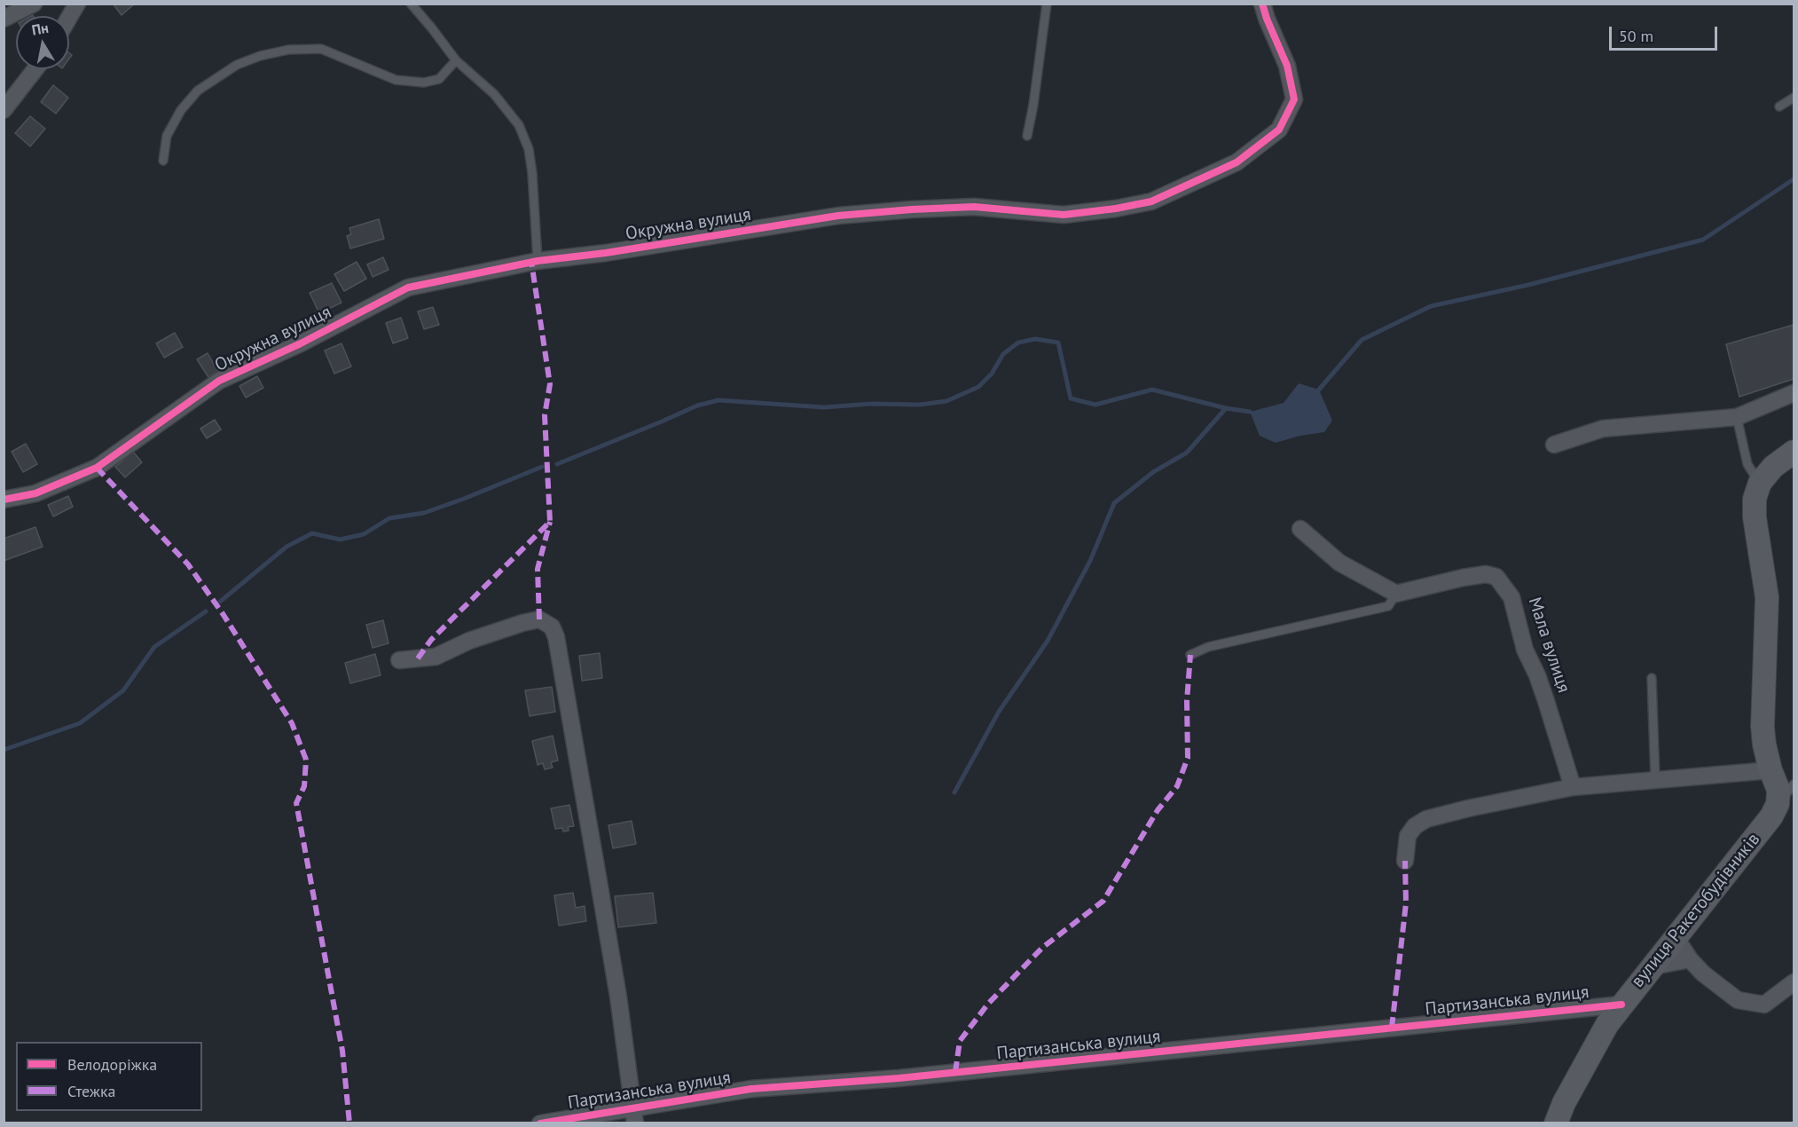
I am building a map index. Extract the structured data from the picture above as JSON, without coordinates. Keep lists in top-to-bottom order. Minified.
{"streets":{"street":["Окружна вулиця","Мала вулиця","вулиця Ракетобудівників","Партизанська вулиця"]},"crossings":[["вулиця Ракетобудівників","Партизанська вулиця"]],"legend":["Велодоріжка","Стежка"],"scale_bar":"50 m","north":"top"}
